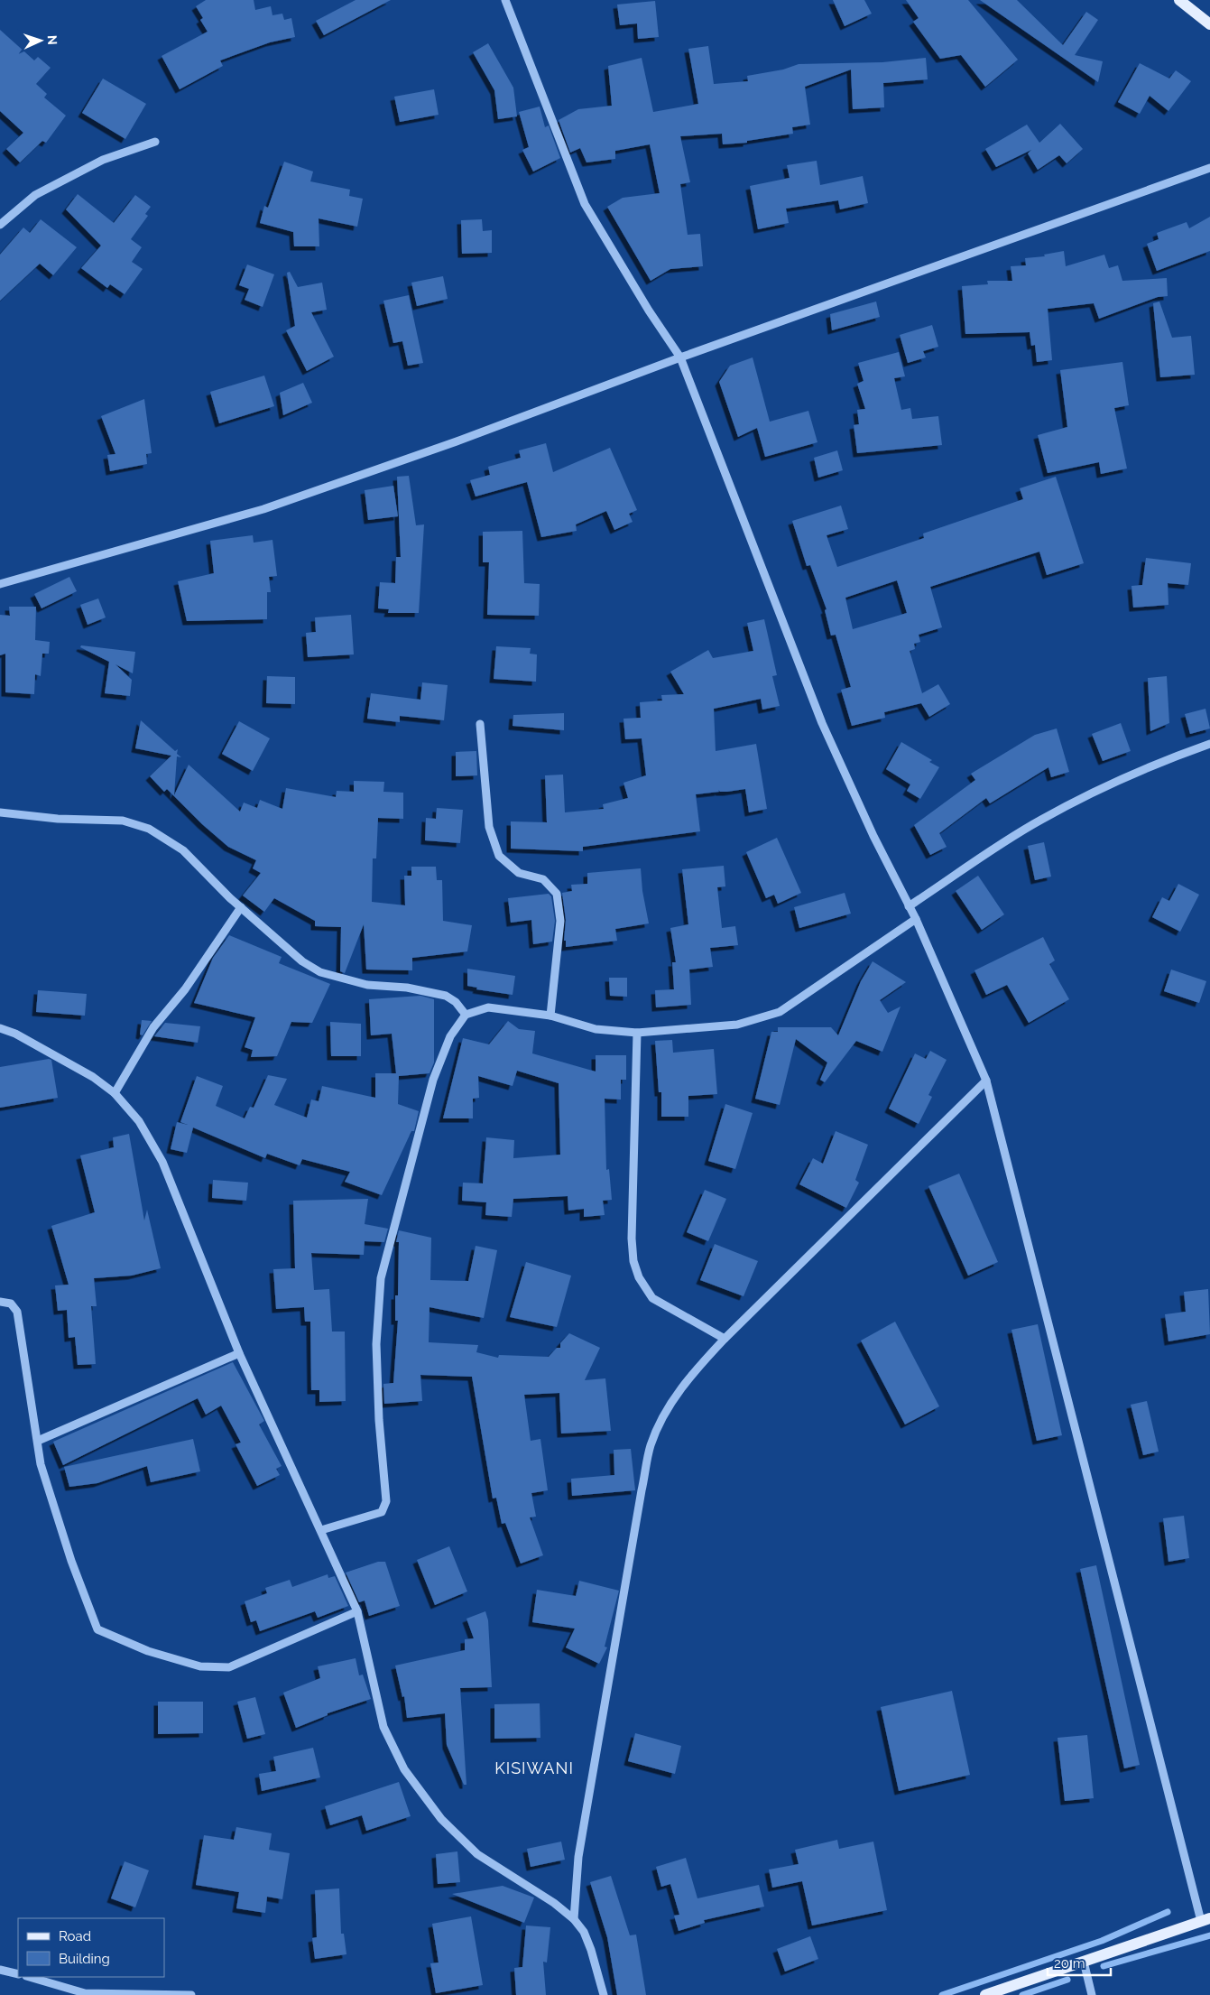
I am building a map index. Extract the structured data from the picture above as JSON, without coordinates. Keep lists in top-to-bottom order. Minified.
{"districts":["KISIWANI"],"legend":["Road","Building"],"scale_bar":"20 m","north":"right"}
